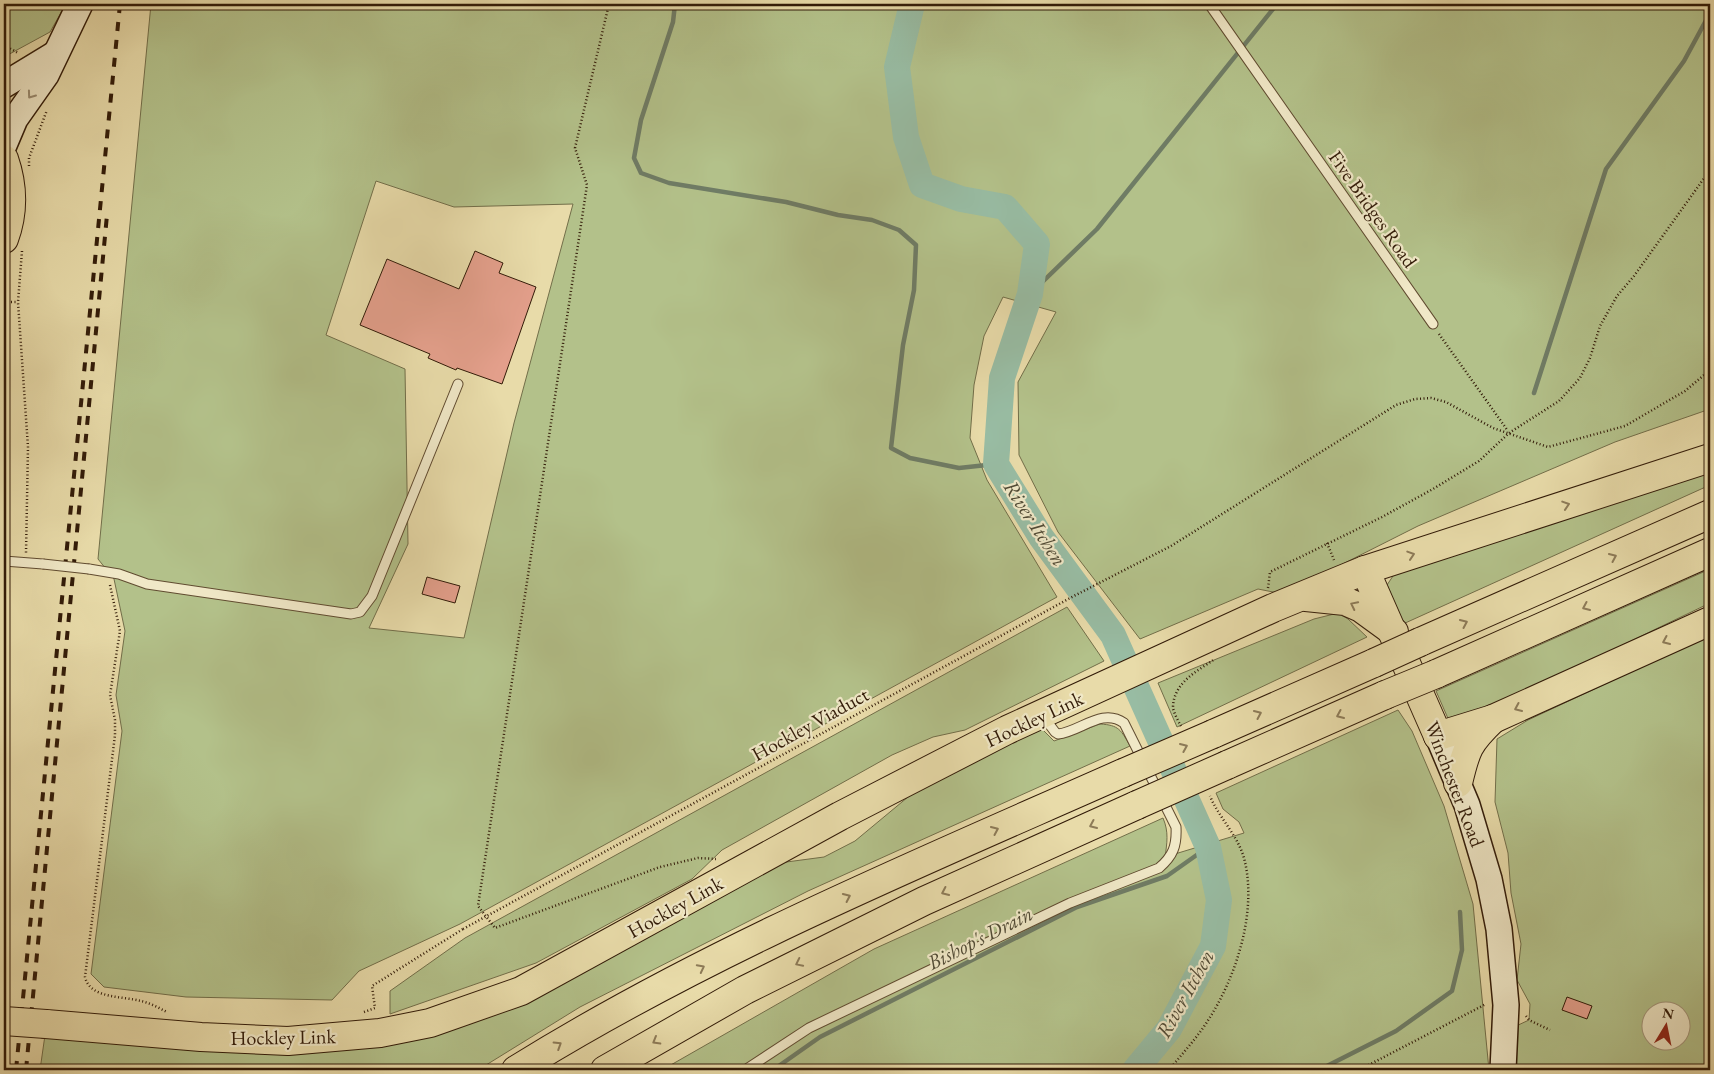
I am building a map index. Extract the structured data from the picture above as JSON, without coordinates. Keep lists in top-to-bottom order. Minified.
{"streets":{"main road":["Hockley Link","Winchester Road"],"lane":["Five Bridges Road"],"path":["Hockley Viaduct"]},"crossings":[["Hockley Link","Winchester Road"]],"water":["River Itchen","Bishop's Drain"],"north":"top"}
